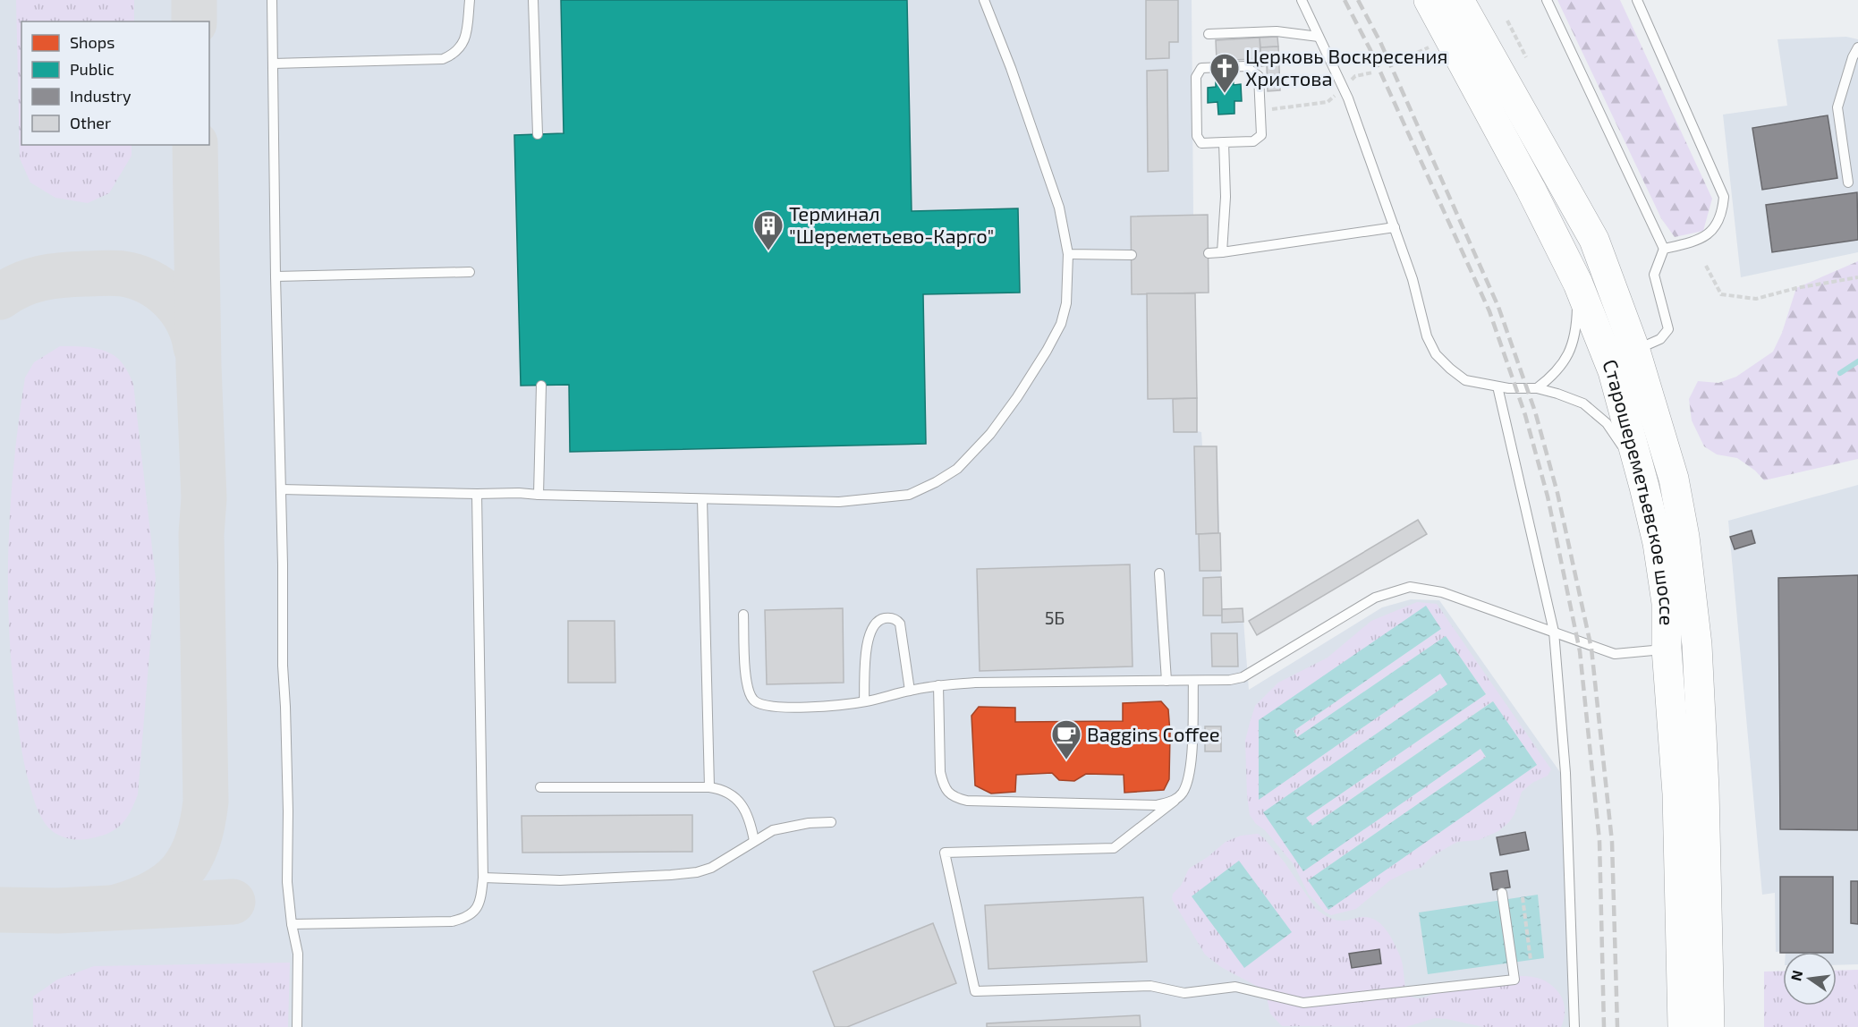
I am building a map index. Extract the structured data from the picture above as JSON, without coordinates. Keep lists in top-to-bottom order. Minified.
{"streets":{"main road":["Старошереметьевское шоссе"]},"places":{"church":["Церковь Воскресения Христова"],"building":["Терминал \"Шереметьево-Карго\""],"cafe":["Baggins Coffee"]},"house_numbers":["5Б"],"legend":["Shops","Public","Industry","Other"],"north":"left"}
